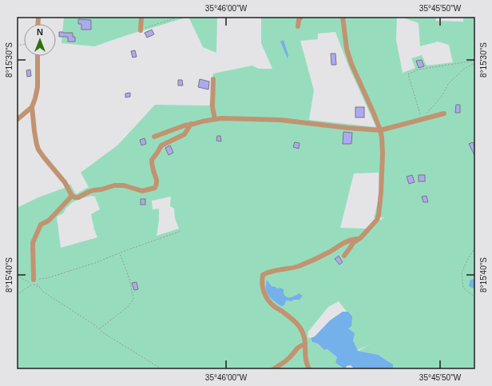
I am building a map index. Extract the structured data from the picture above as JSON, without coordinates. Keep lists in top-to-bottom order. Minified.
{"north":"top","coordinates":["35°46'00\"W","35°45'50\"W","8°15'30\"S","8°15'40\"S"]}
